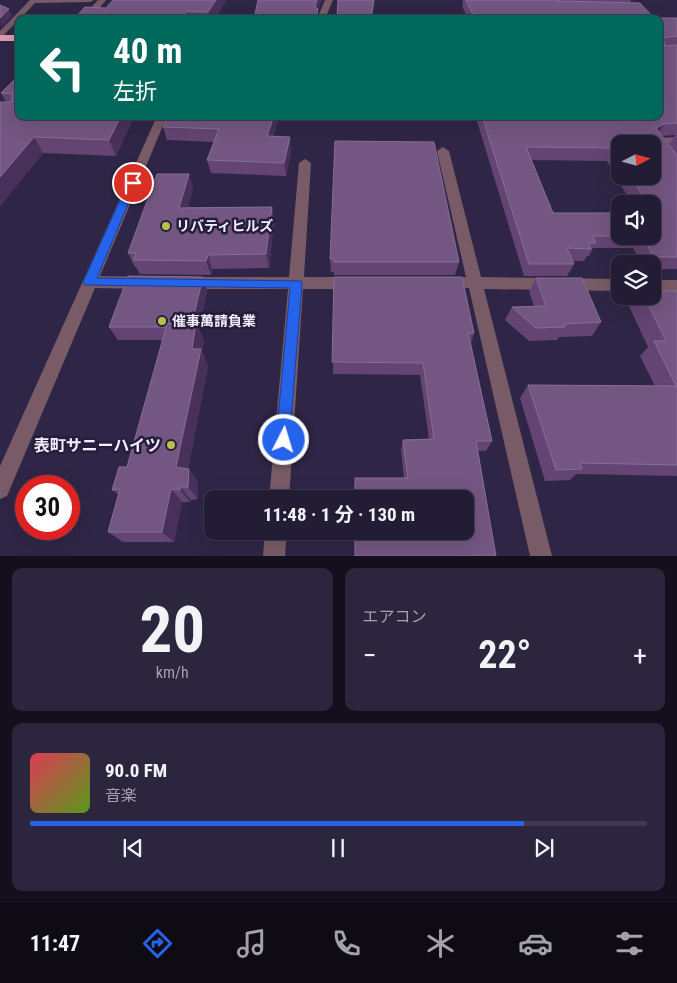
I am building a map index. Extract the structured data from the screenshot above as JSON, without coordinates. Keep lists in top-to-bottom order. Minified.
{"places":["リバティヒルズ","催事萬請負業","表町サニーハイツ"],"north":"right","page":{"turn":["40 m","左折"],"limit":"30","trip":"11:48 · 1 分 · 130 m","tile":[["20","km/h"],"エアコン"],"heat":["−","22°","+"],"song":["90.0 FM","音楽"],"tabs":"11:47"}}
